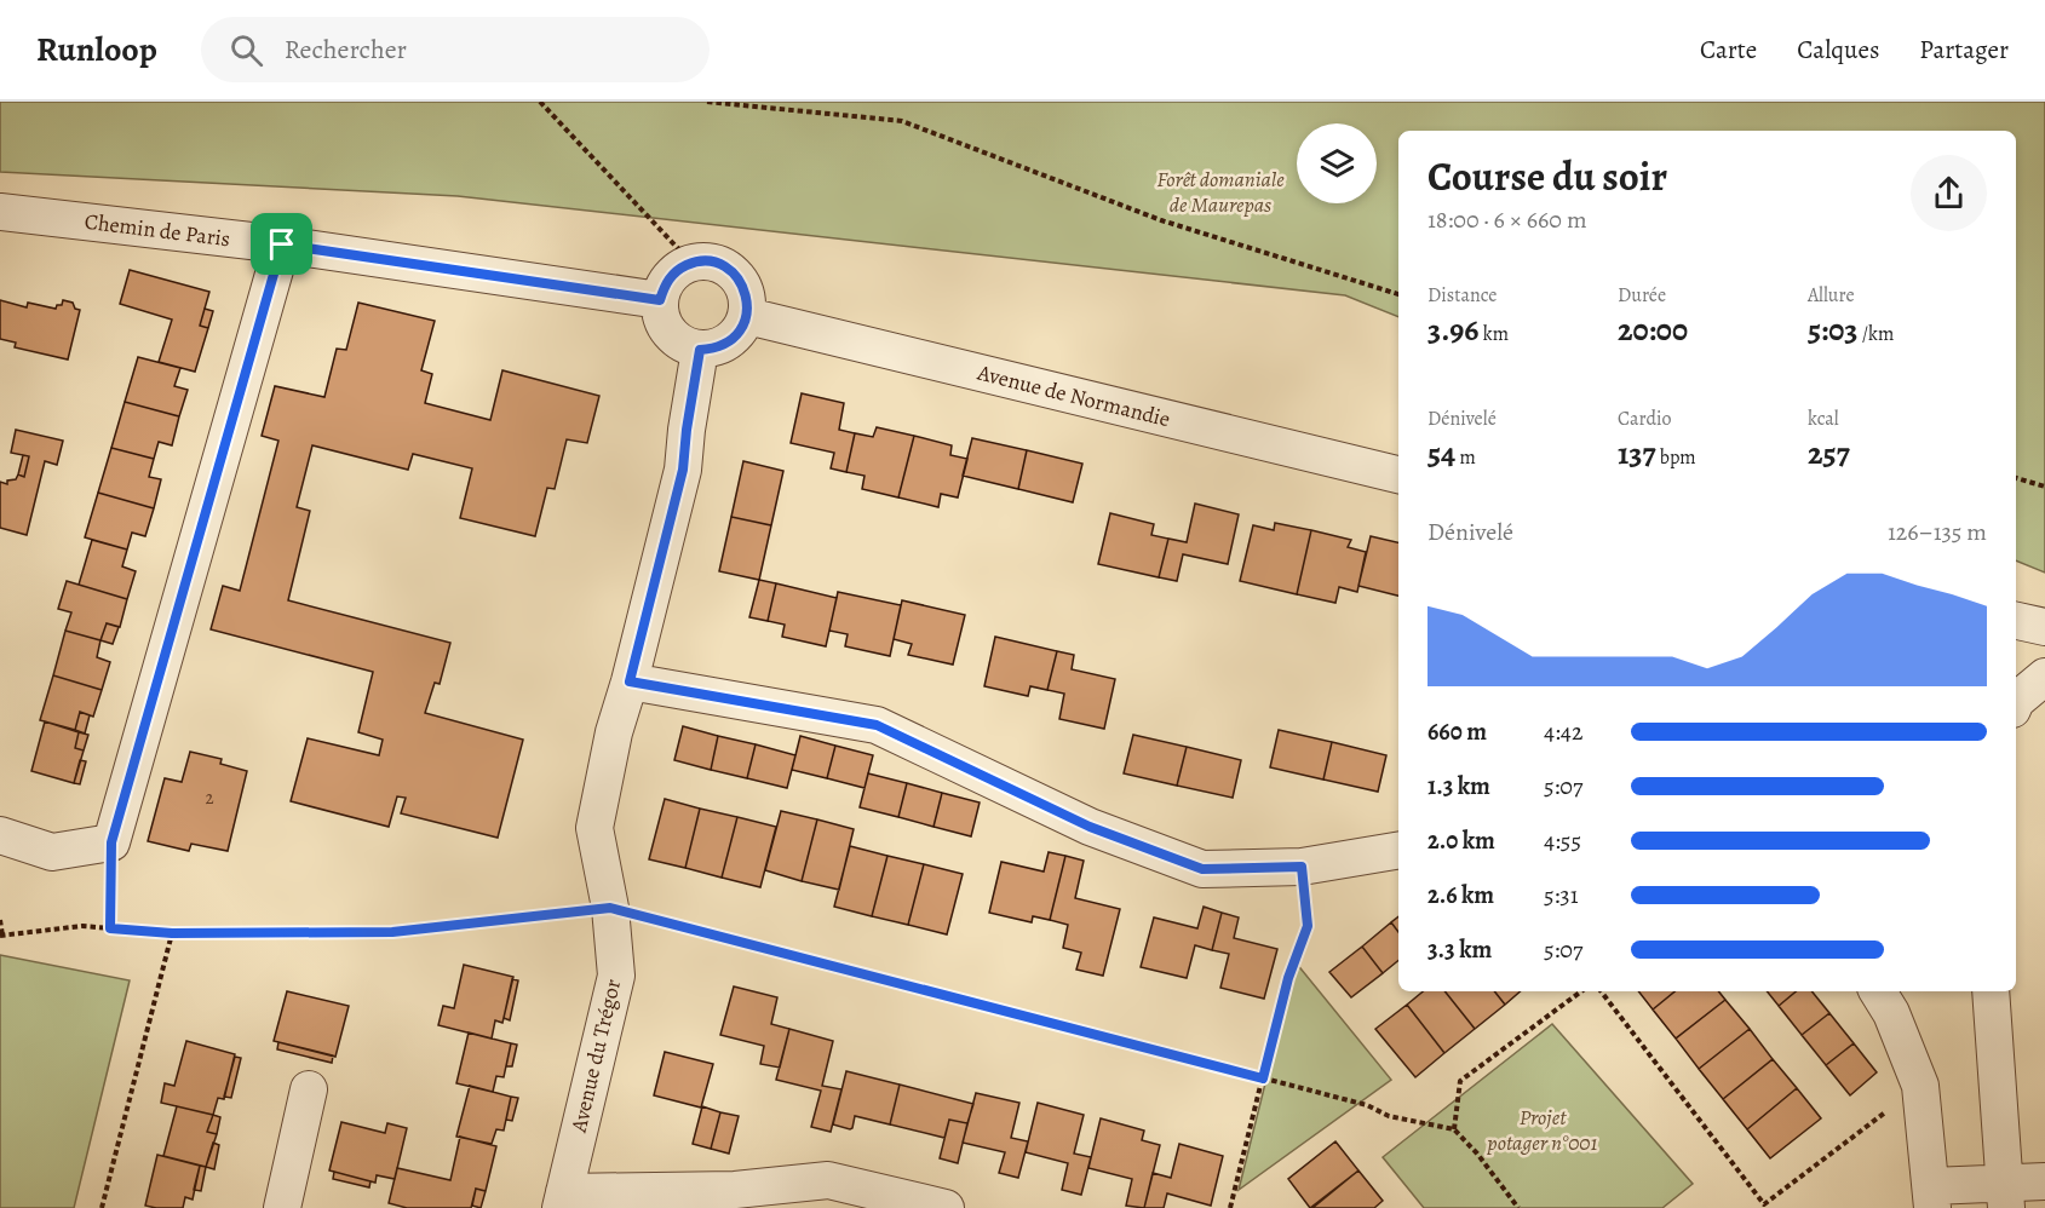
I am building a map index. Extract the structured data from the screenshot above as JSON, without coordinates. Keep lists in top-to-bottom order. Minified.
{"streets":{"street":["Chemin de Paris","Avenue de Normandie","Avenue du Trégor"]},"crossings":[["Chemin de Paris","Avenue de Normandie"],["Chemin de Paris","Avenue du Trégor"],["Avenue de Normandie","Avenue du Trégor"]],"parks":["Forêt domaniale de Maurepas","Projet potager n°001"],"house_numbers":["2"],"page":{"header":"Runloop","search":"Rechercher","nav":["Carte","Calques","Partager"],"heading":["Course du soir","18:00 · 6 × 660 m"],"stats":[["Distance","3.96 km"],["Durée","20:00"],["Allure","5:03 /km"],["Dénivelé","54 m"],["Cardio","137 bpm"],["kcal","257"]],"chart":["Dénivelé","126–135 m"],"list":[{"name":"660 m","note":"4:42"},{"name":"1.3 km","note":"5:07"},{"name":"2.0 km","note":"4:55"},{"name":"2.6 km","note":"5:31"},{"name":"3.3 km","note":"5:07"}]}}
